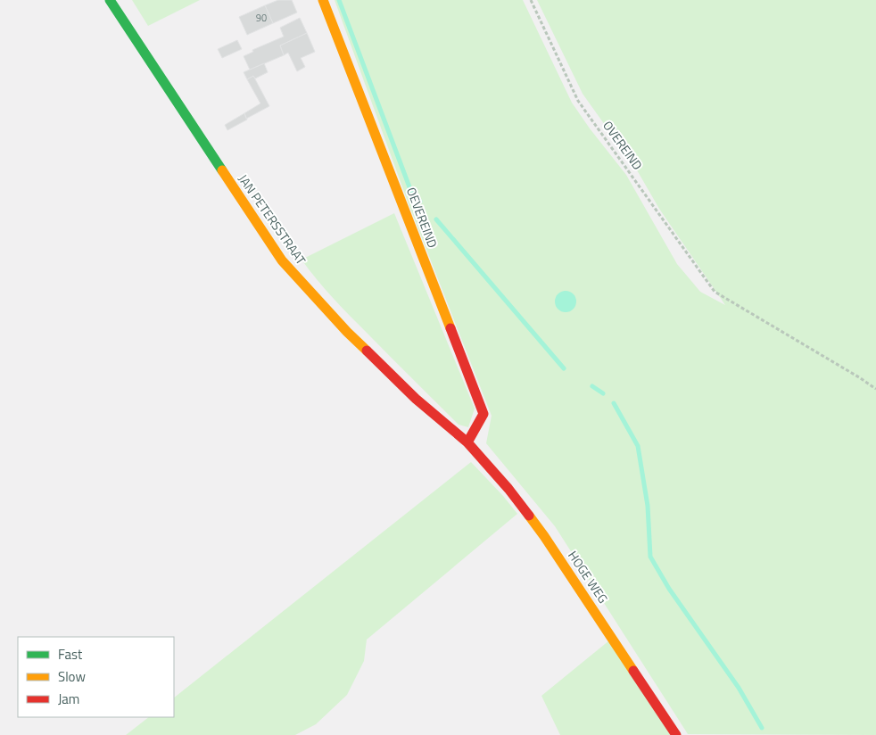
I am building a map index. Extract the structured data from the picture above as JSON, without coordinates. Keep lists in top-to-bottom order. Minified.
{"streets":{"street":["OEVEREIND","JAN PETERSSTRAAT","HOGE WEG"],"path":["OVEREIND"]},"crossings":[["OEVEREIND","JAN PETERSSTRAAT"],["OEVEREIND","HOGE WEG"],["JAN PETERSSTRAAT","HOGE WEG"]],"house_numbers":["90"],"legend":["Fast","Slow","Jam"]}
